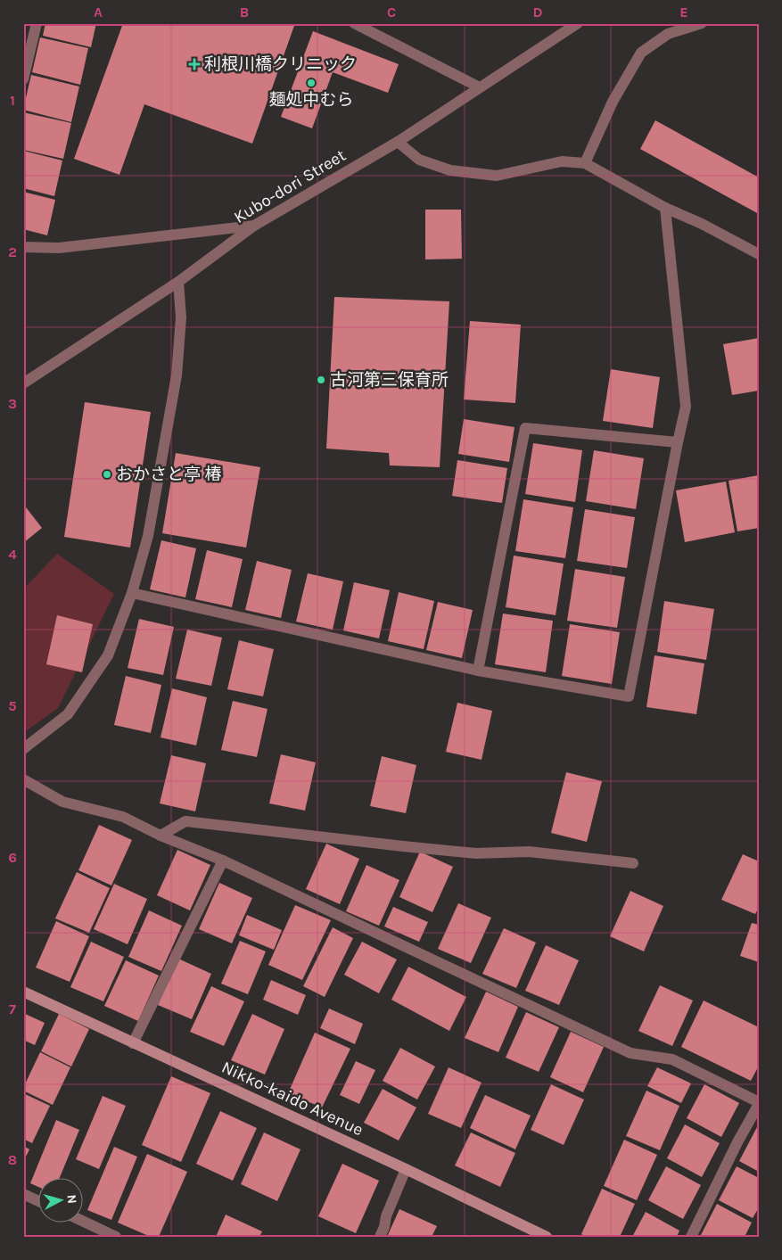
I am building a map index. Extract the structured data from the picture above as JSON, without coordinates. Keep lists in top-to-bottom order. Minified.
{"streets":{"main road":["Nikko-kaido Avenue"],"street":["Kubo-dori Street"]},"places":{"health":["利根川橋クリニック"],"other":["麺処中むら","古河第三保育所","おかさと亭 椿"]},"north":"right","grid":{"columns":["A","B","C","D","E"],"rows":["1","2","3","4","5","6","7","8"]}}
